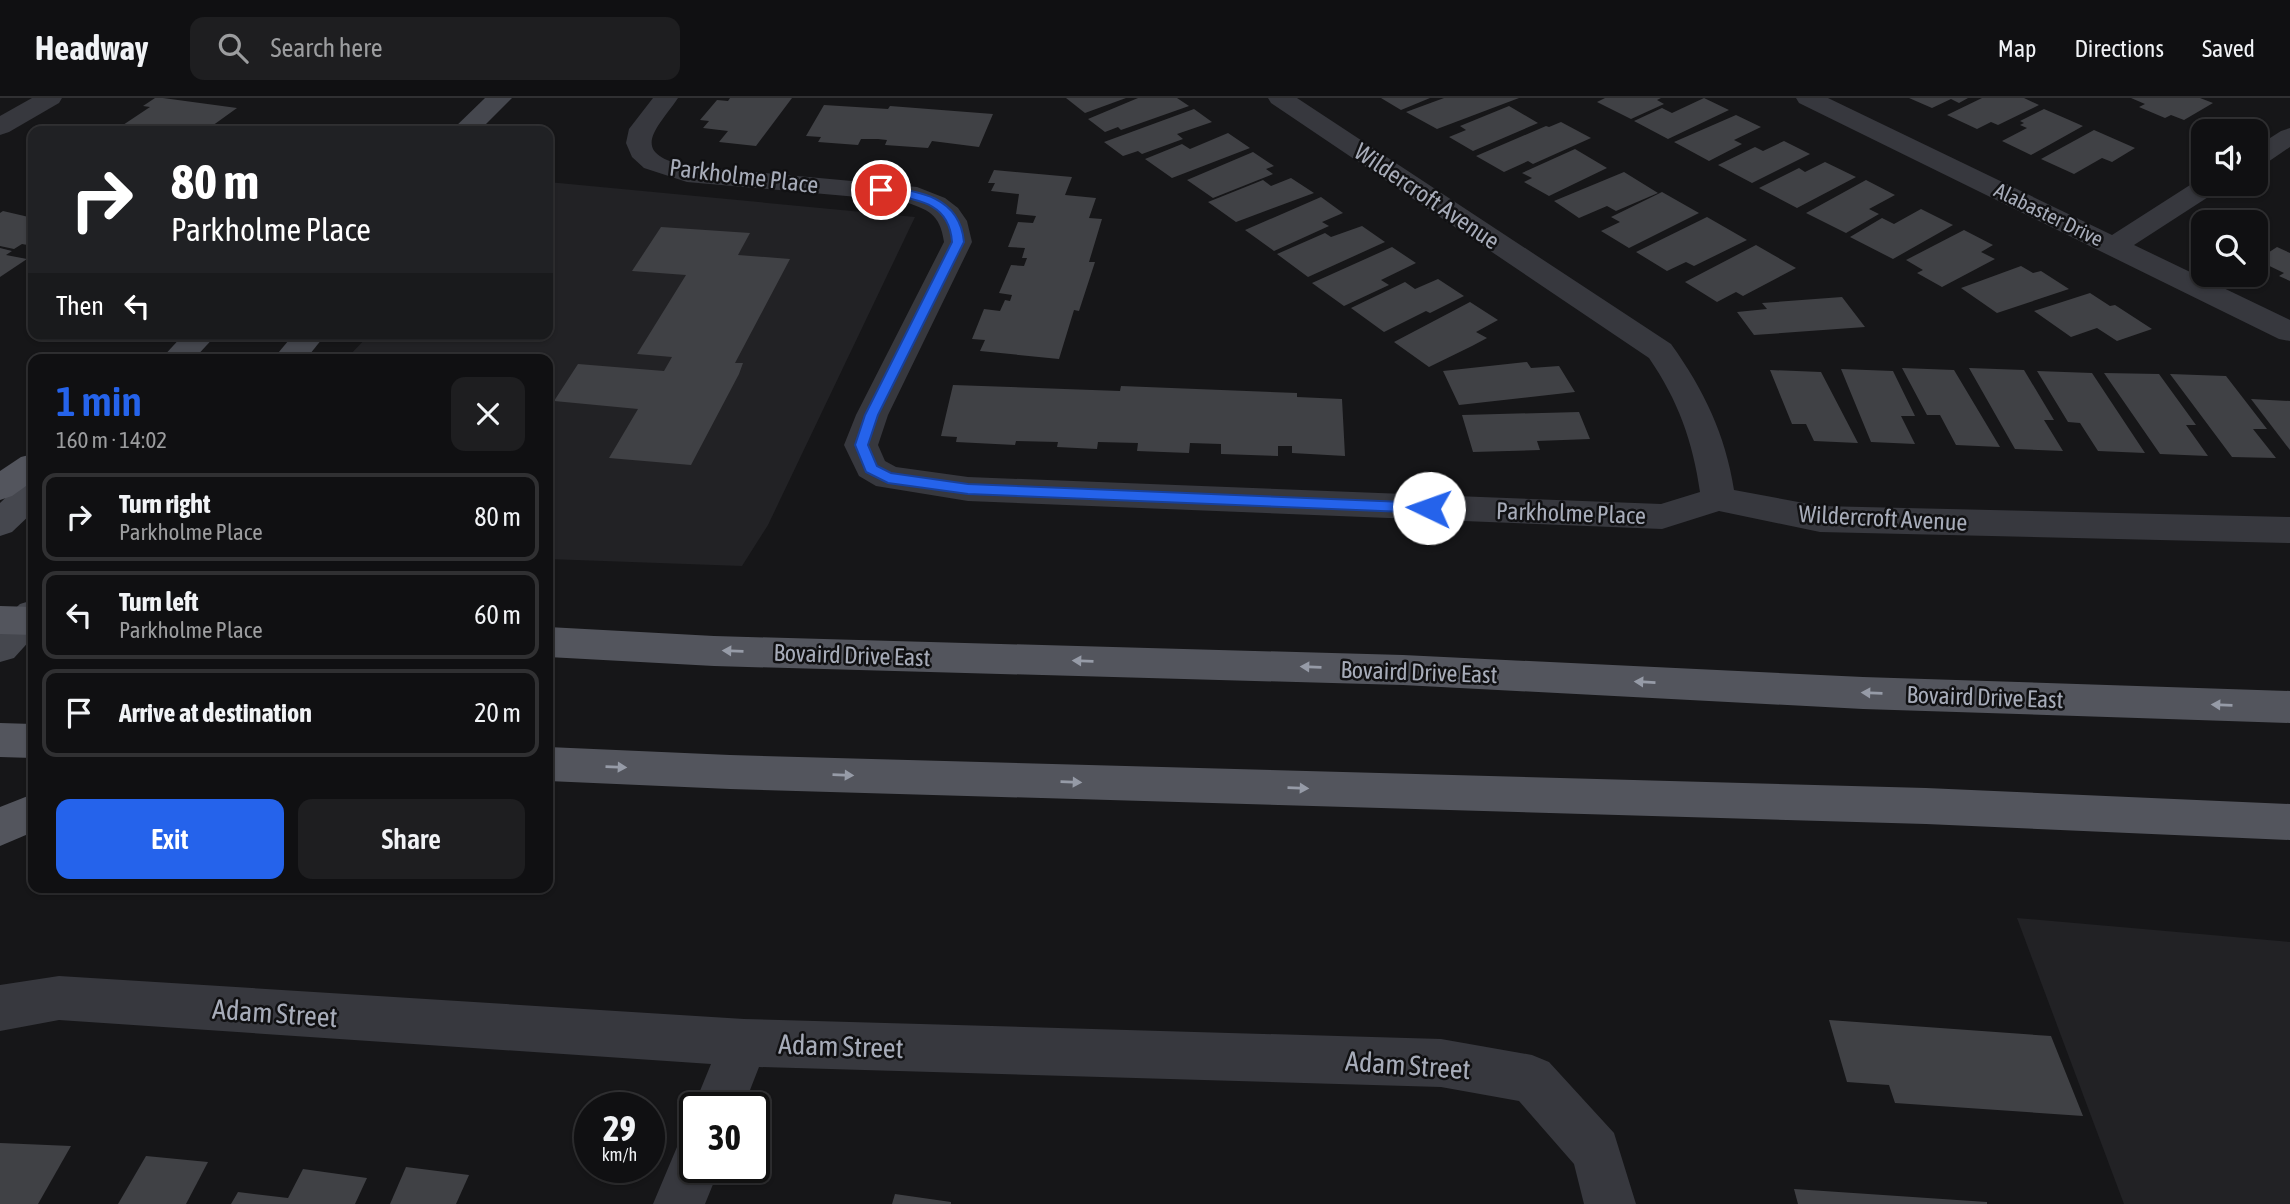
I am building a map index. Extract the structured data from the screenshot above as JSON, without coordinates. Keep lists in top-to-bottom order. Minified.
{"streets":{"main road":["Bovaird Drive East"],"street":["Parkholme Place","Wildercroft Avenue","Alabaster Drive","Adam Street"]},"crossings":[["Parkholme Place","Wildercroft Avenue"]],"page":{"header":"Headway","search":"Search here","nav":["Map","Directions","Saved"],"turn":["80 m","Parkholme Place"],"then":"Then","heading":["1 min","160 m · 14:02"],"list":[{"name":"Turn right","note":"Parkholme Place","value":"80 m"},{"name":"Turn left","note":"Parkholme Place","value":"60 m"},{"name":"Arrive at destination","value":"20 m"}],"buttons":["Exit","Share"],"speed":"29 km/h","limit":"30"}}
